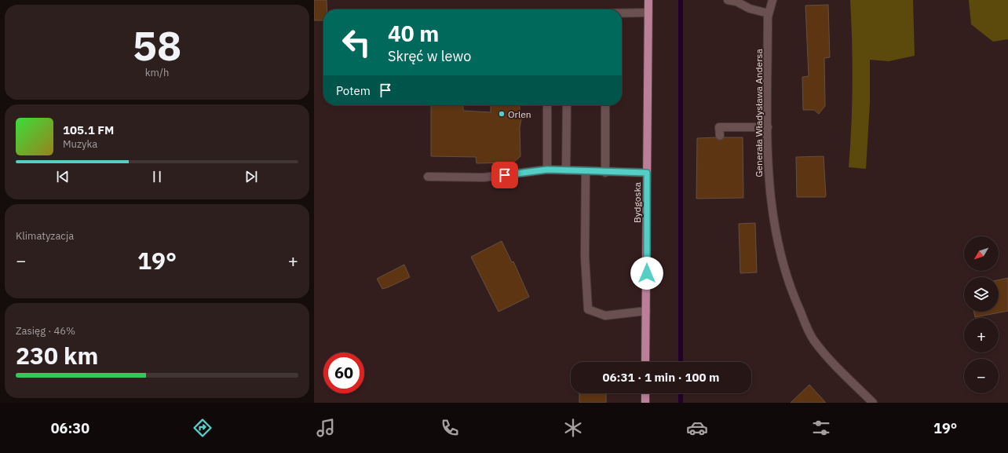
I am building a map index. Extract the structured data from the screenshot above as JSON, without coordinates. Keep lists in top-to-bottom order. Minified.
{"streets":{"main road":["Bydgoska"],"street":["Generała Władysława Andersa"]},"places":["Orlen"],"north":"bottom left","page":{"tile":[["58","km/h"],"Klimatyzacja",["Zasięg · 46%","230 km"]],"turn":["40 m","Skręć w lewo"],"then":"Potem","song":["105.1 FM","Muzyka"],"map_buttons":["+","−"],"heat":["−","19°","+"],"limit":"60","trip":"06:31 · 1 min · 100 m","tabs":["06:30","19°"]}}
